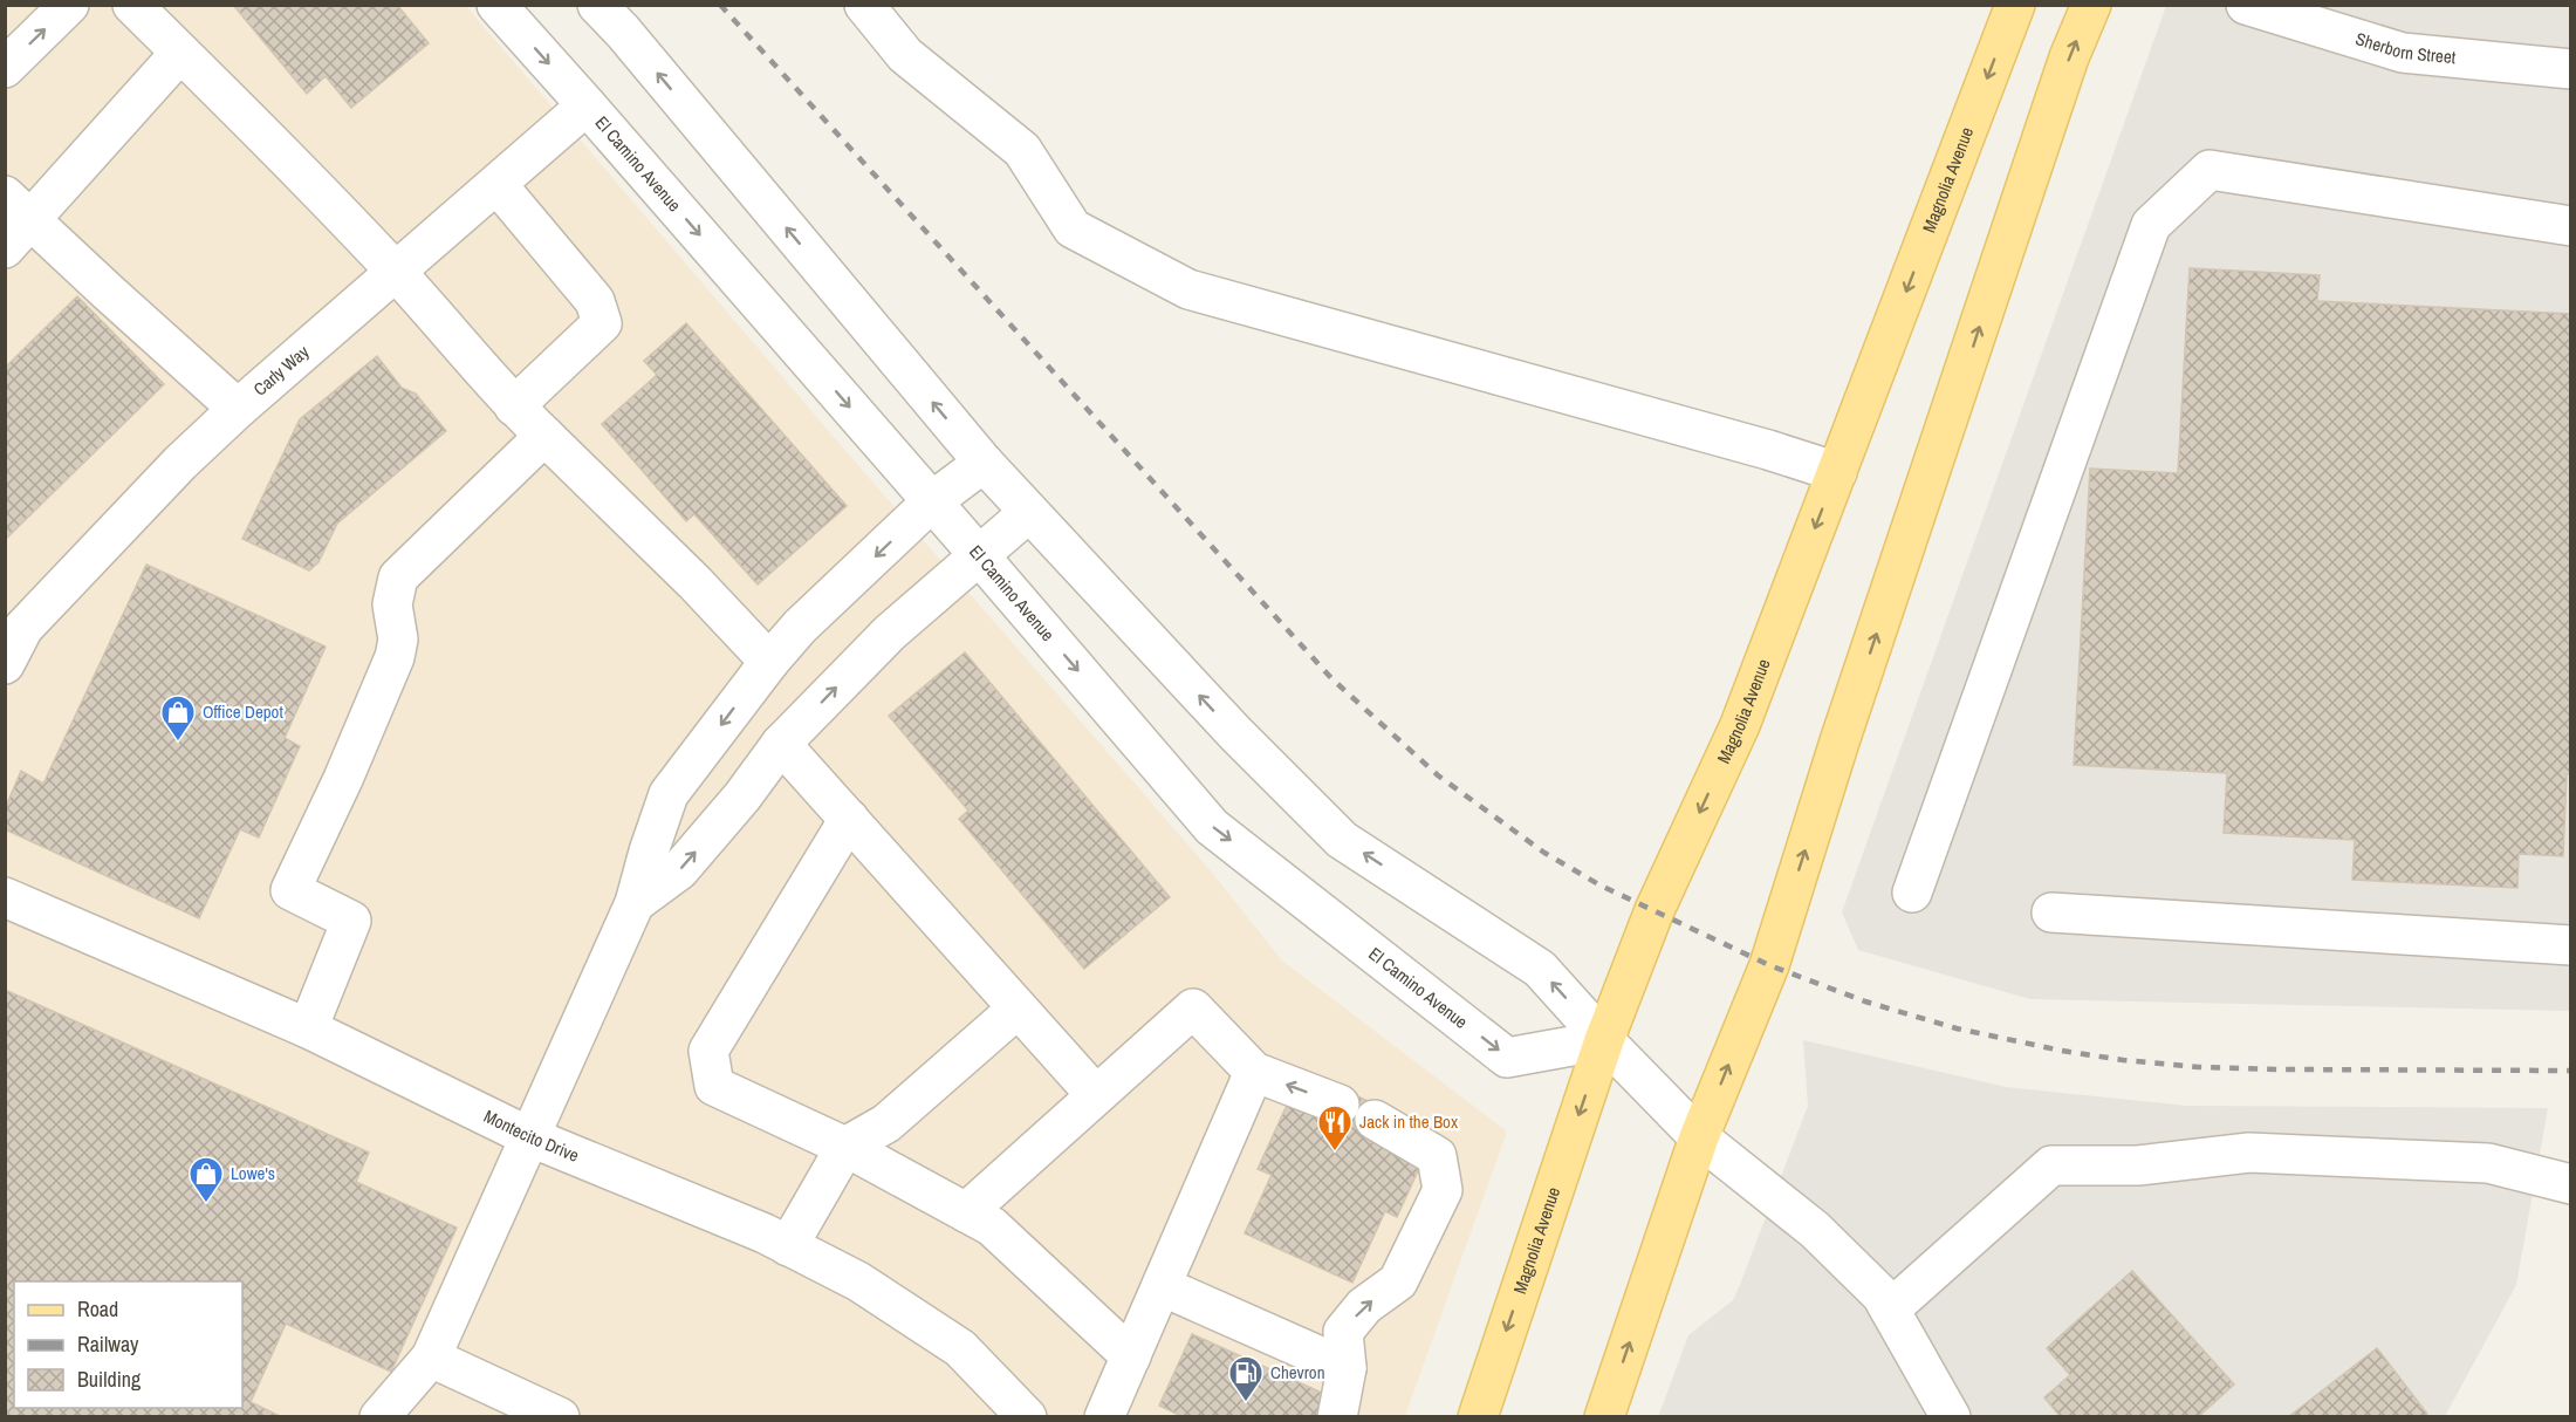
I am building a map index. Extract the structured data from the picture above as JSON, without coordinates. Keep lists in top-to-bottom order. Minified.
{"streets":{"main road":["Magnolia Avenue"],"street":["Sherborn Street","El Camino Avenue","Carly Way","Montecito Drive"]},"crossings":[["El Camino Avenue","Magnolia Avenue"],["El Camino Avenue","Carly Way"]],"places":{"shop":["Office Depot","Lowe's"],"restaurant":["Jack in the Box"],"fuel station":["Chevron"]},"legend":["Road","Railway","Building"]}
